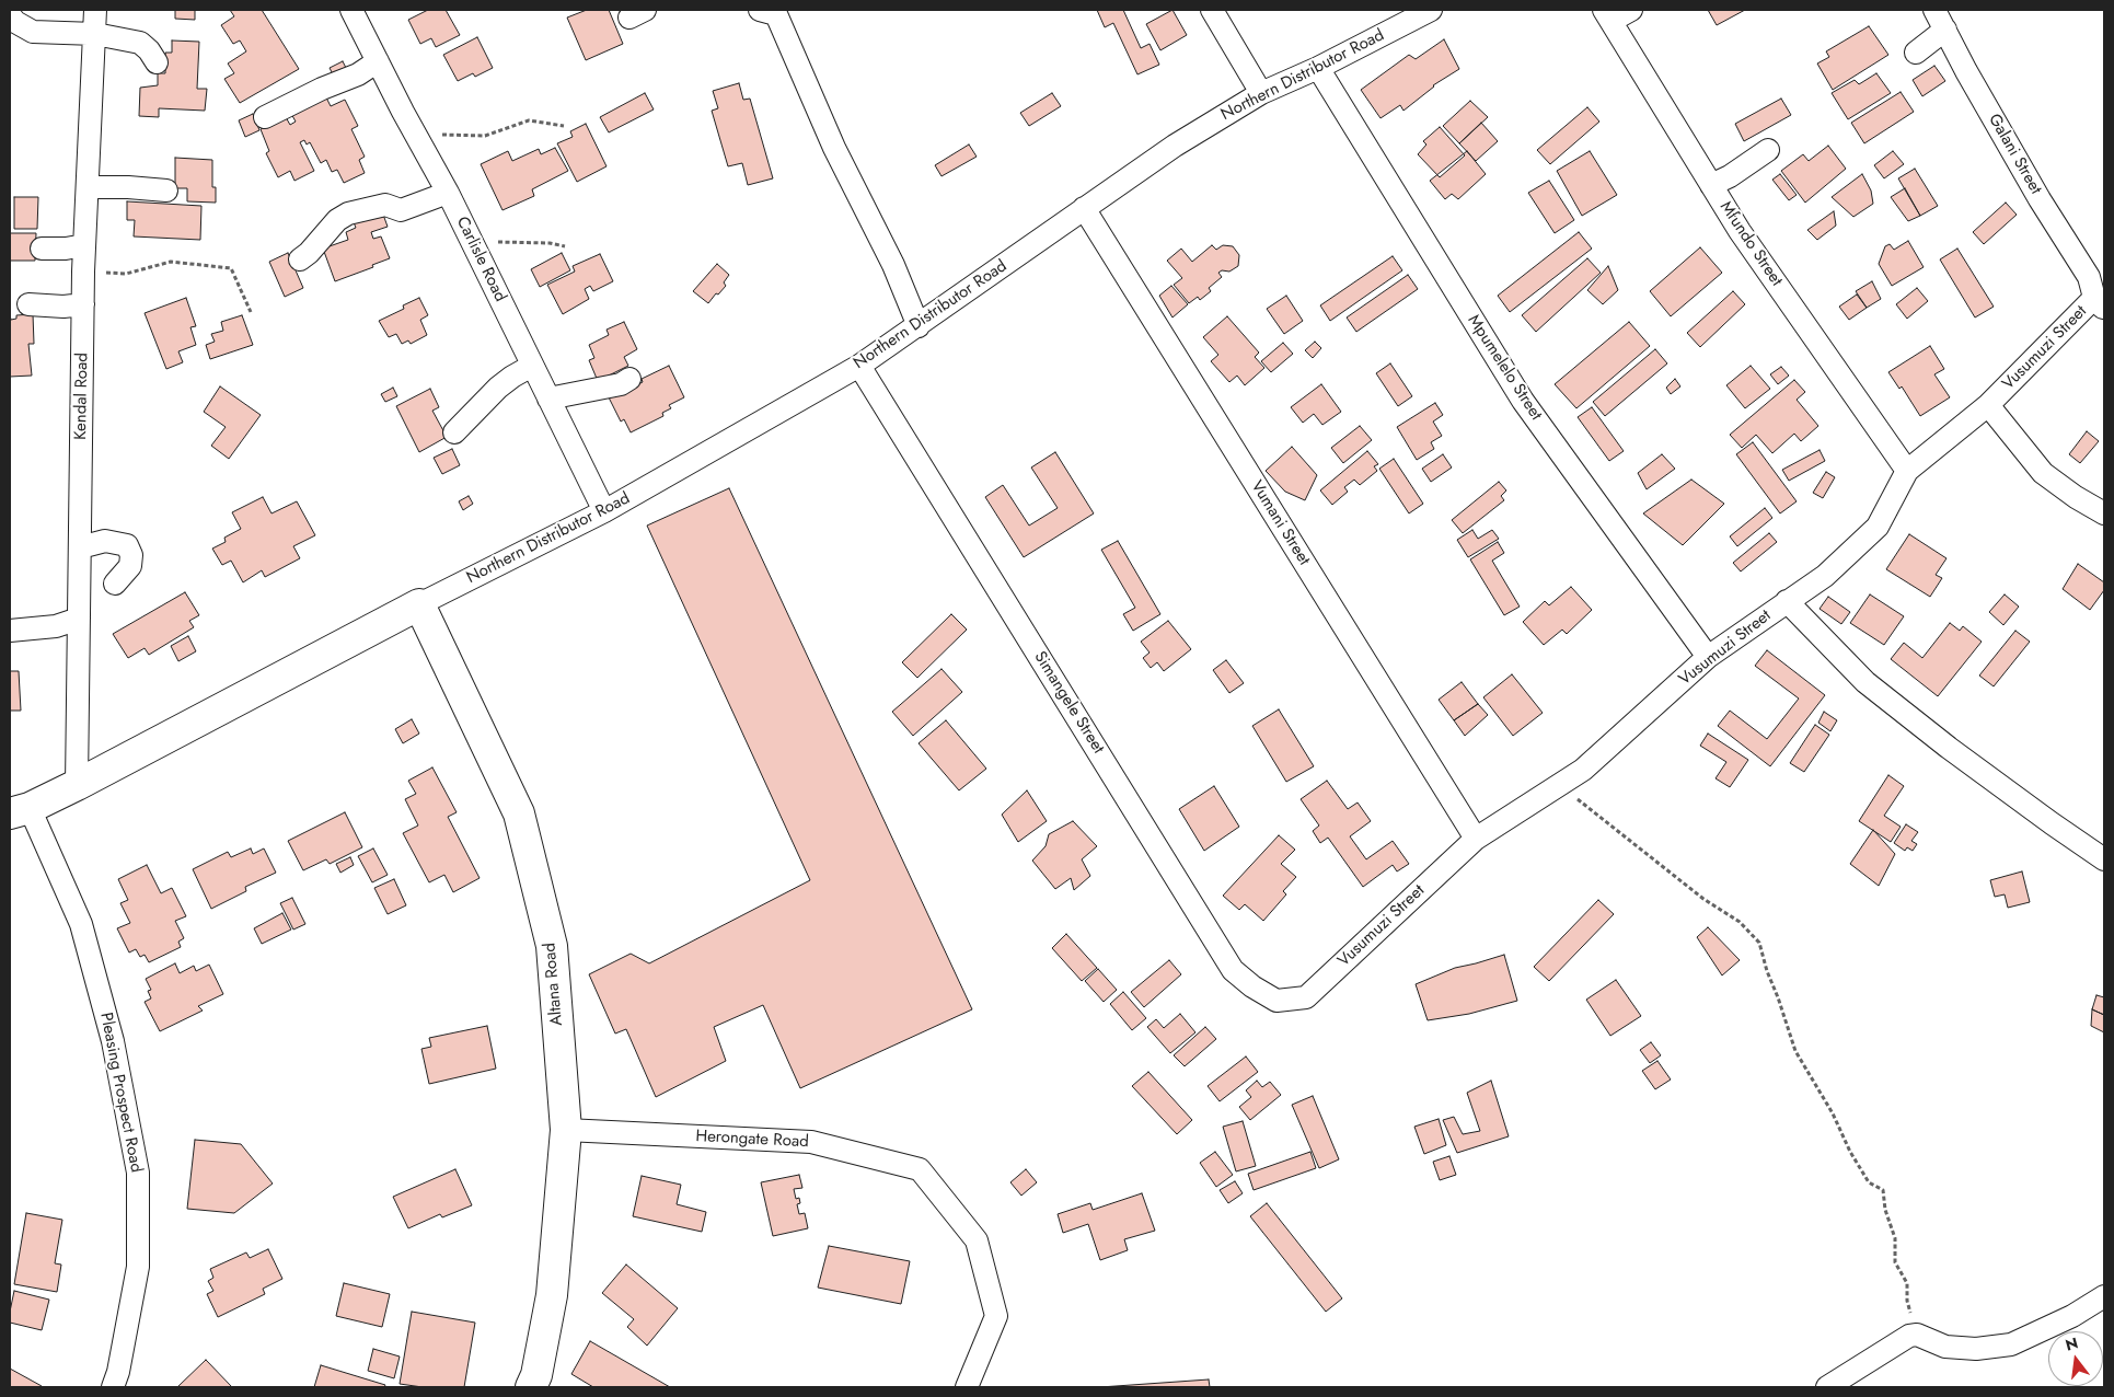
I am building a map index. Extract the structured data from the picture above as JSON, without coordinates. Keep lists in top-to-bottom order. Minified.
{"streets":{"main road":["Altana Road"],"street":["Northern Distributor Road","Galani Street","Mfundo Street","Carlisle Road","Vusumuzi Street","Mpumelelo Street","Kendal Road","Vumani Street","Simangele Street","Pleasing Prospect Road","Herongate Road"]},"crossings":[["Northern Distributor Road","Carlisle Road"],["Northern Distributor Road","Mpumelelo Street"],["Northern Distributor Road","Vumani Street"],["Northern Distributor Road","Simangele Street"],["Northern Distributor Road","Altana Road"],["Galani Street","Vusumuzi Street"],["Mfundo Street","Vusumuzi Street"],["Vusumuzi Street","Mpumelelo Street"],["Vusumuzi Street","Vumani Street"],["Vusumuzi Street","Simangele Street"],["Altana Road","Herongate Road"]],"north":"top"}
